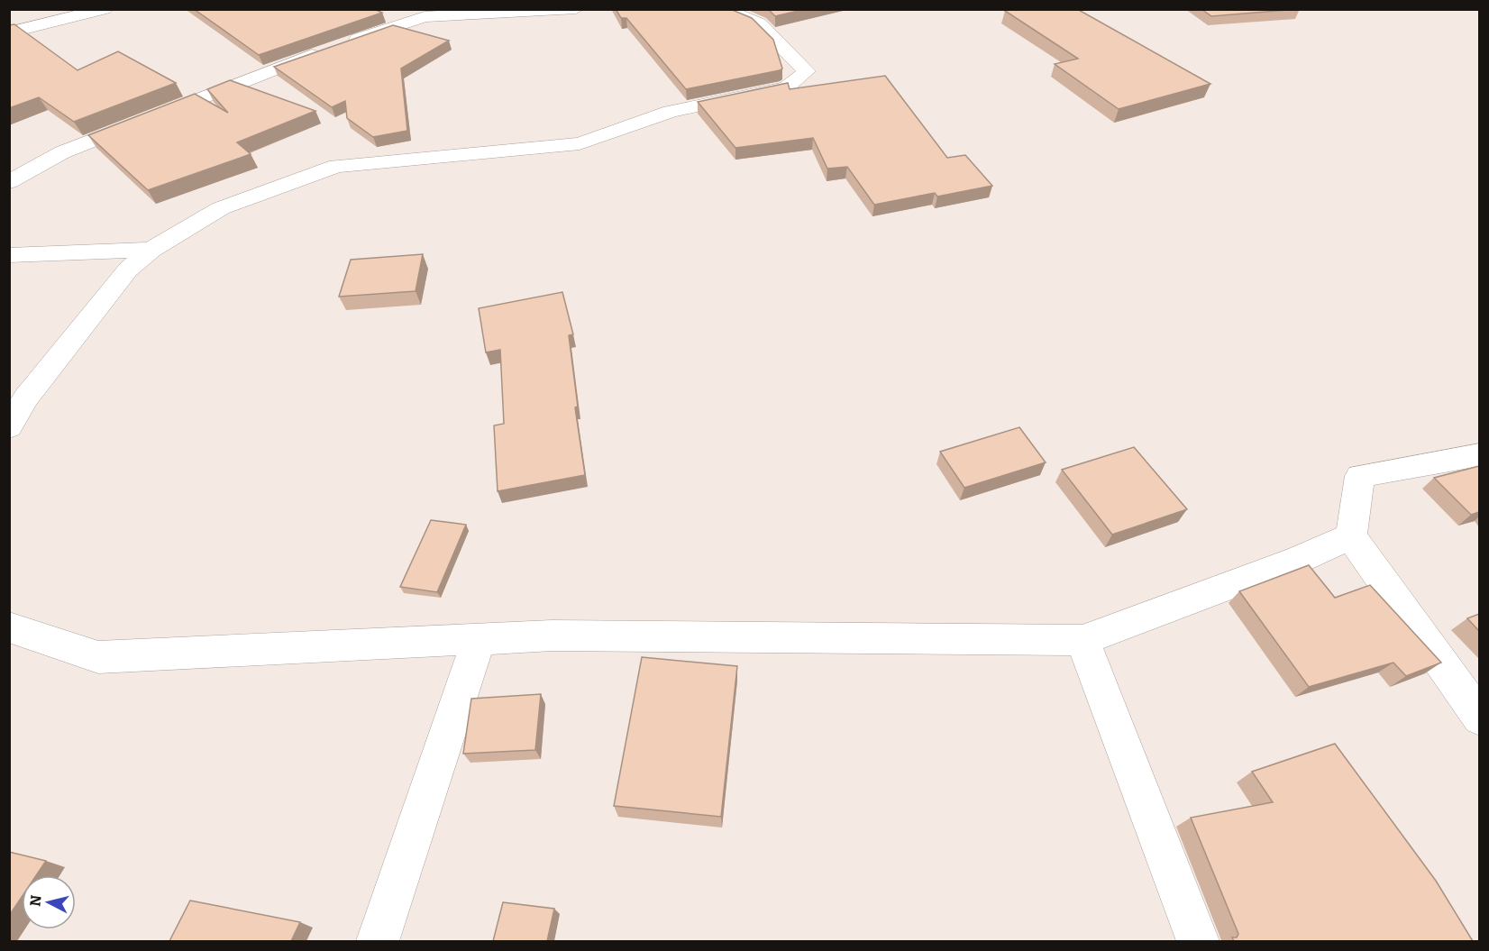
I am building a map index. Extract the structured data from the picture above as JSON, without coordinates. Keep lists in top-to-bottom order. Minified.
{"north":"left"}
